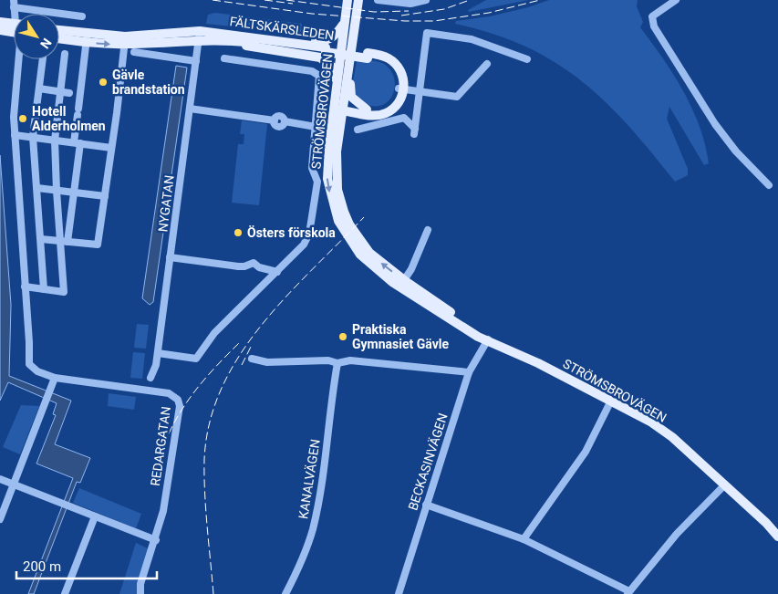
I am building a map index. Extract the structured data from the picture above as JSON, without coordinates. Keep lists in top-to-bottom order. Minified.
{"streets":{"main road":["FÄLTSKÄRSLEDEN","STRÖMSBROVÄGEN"],"street":["NYGATAN","REDARGATAN","BECKASINVÄGEN","KANALVÄGEN"]},"crossings":[["FÄLTSKÄRSLEDEN","NYGATAN"],["STRÖMSBROVÄGEN","BECKASINVÄGEN"]],"places":["Gävle brandstation","Hotell Alderholmen","Östers förskola","Praktiska Gymnasiet Gävle"],"scale_bar":"200 m","north":"bottom right"}
